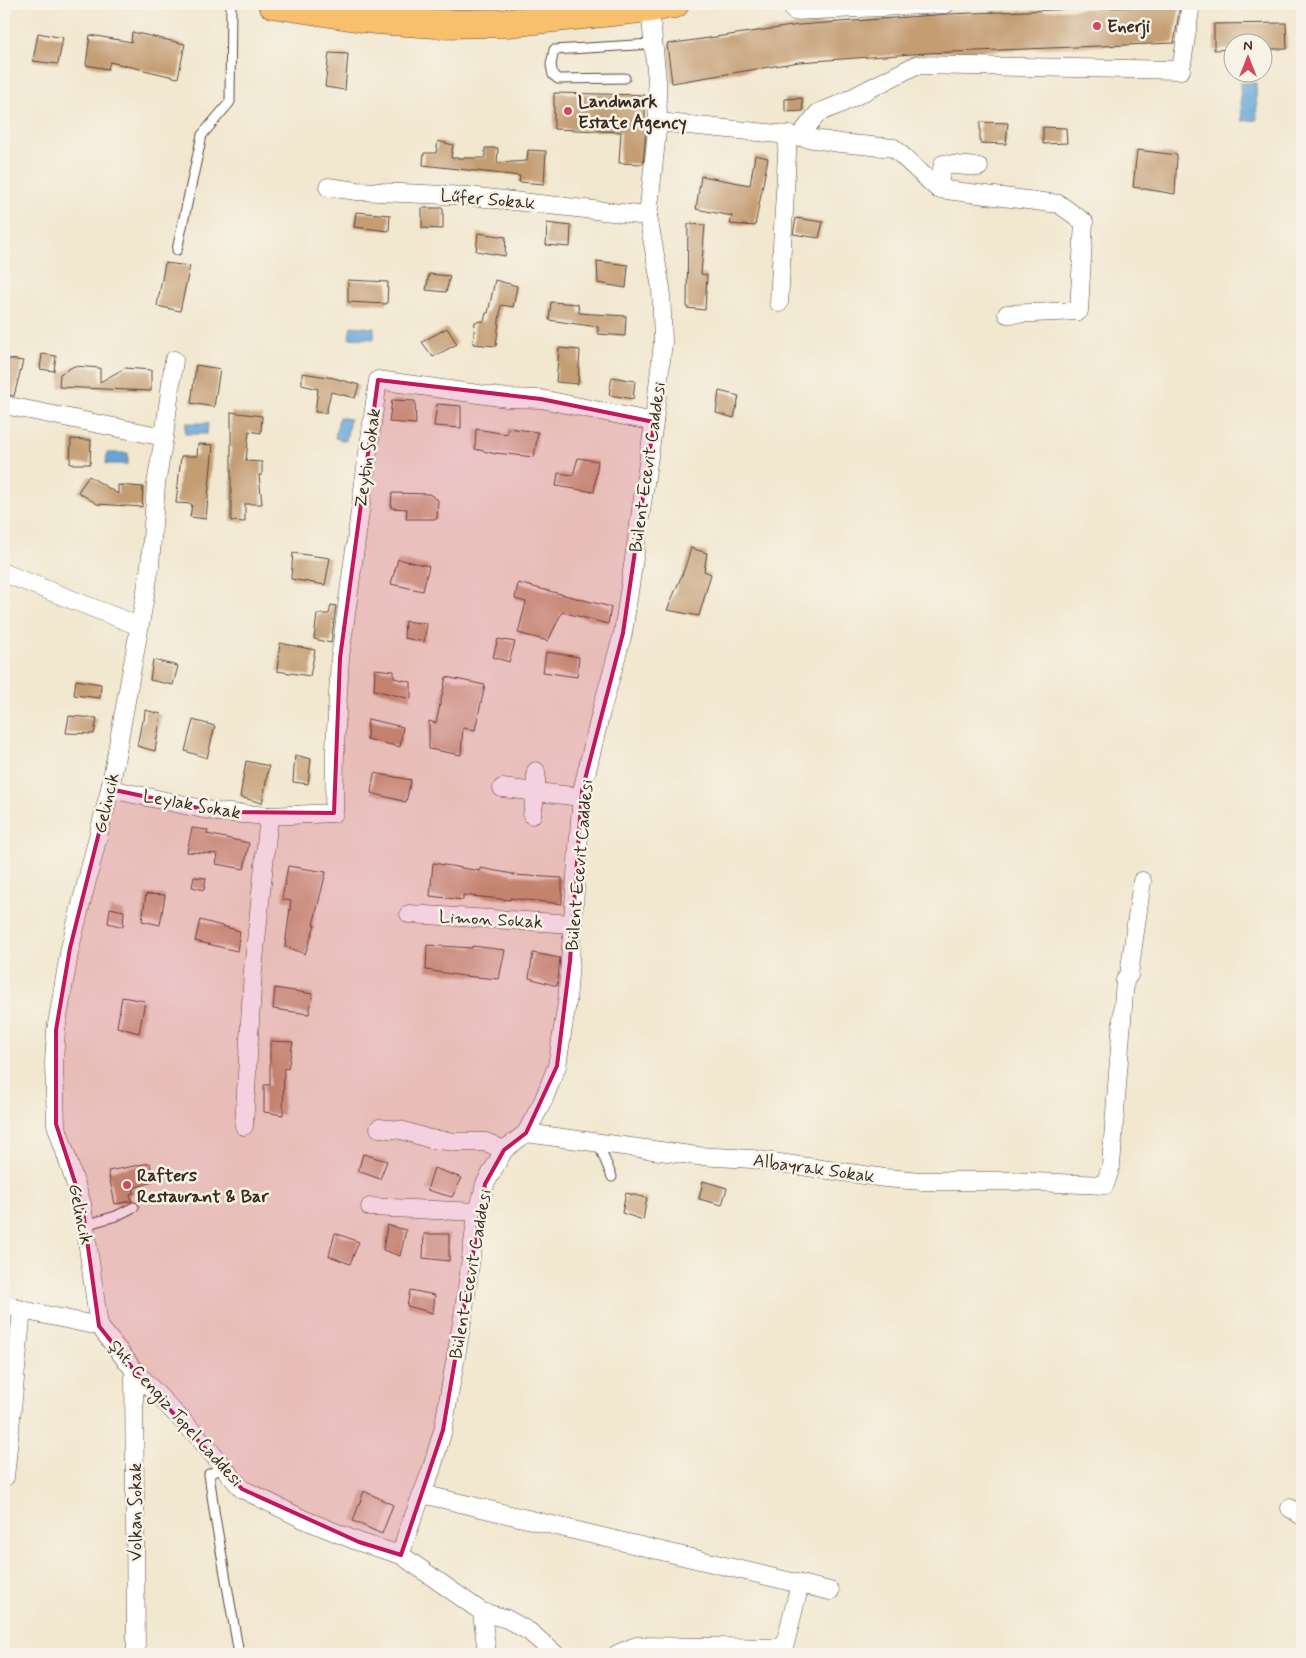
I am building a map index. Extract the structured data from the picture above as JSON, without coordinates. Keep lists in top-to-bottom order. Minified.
{"streets":{"street":["Lűfer Sokak","Zeytin Sokak","Bülent Ecevit Caddesi","Gelincik","Leylak Sokak","Limon Sokak","Albayrak Sokak","Şht. Cengiz Topel Caddesi","Volkan Sokak"]},"crossings":[["Lűfer Sokak","Bülent Ecevit Caddesi"],["Zeytin Sokak","Bülent Ecevit Caddesi"],["Zeytin Sokak","Leylak Sokak"],["Bülent Ecevit Caddesi","Limon Sokak"],["Bülent Ecevit Caddesi","Albayrak Sokak"],["Bülent Ecevit Caddesi","Şht. Cengiz Topel Caddesi"],["Gelincik","Leylak Sokak"],["Gelincik","Şht. Cengiz Topel Caddesi"],["Şht. Cengiz Topel Caddesi","Volkan Sokak"]],"places":["Enerji","Landmark Estate Agency","Rafters Restaurant & Bar"],"north":"top"}
